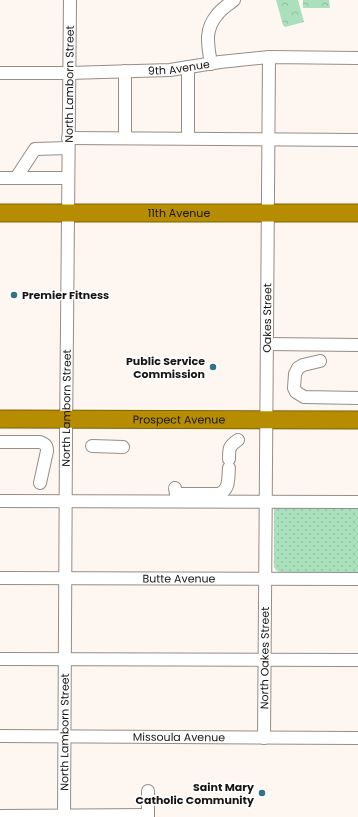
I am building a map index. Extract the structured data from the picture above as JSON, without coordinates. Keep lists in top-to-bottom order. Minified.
{"streets":{"highway":["11th Avenue","Prospect Avenue"],"street":["9th Avenue","North Lamborn Street","Oakes Street","Butte Avenue","North Oakes Street","Missoula Avenue"]},"crossings":[["9th Avenue","North Lamborn Street"],["9th Avenue","Oakes Street"],["North Lamborn Street","11th Avenue"],["North Lamborn Street","Prospect Avenue"],["North Lamborn Street","Butte Avenue"],["North Lamborn Street","Missoula Avenue"],["11th Avenue","Oakes Street"],["Oakes Street","Prospect Avenue"],["Oakes Street","Butte Avenue"],["Oakes Street","North Oakes Street"],["Butte Avenue","North Oakes Street"],["North Oakes Street","Missoula Avenue"]],"places":["Premier Fitness","Public Service Commission","Saint Mary Catholic Community"]}
